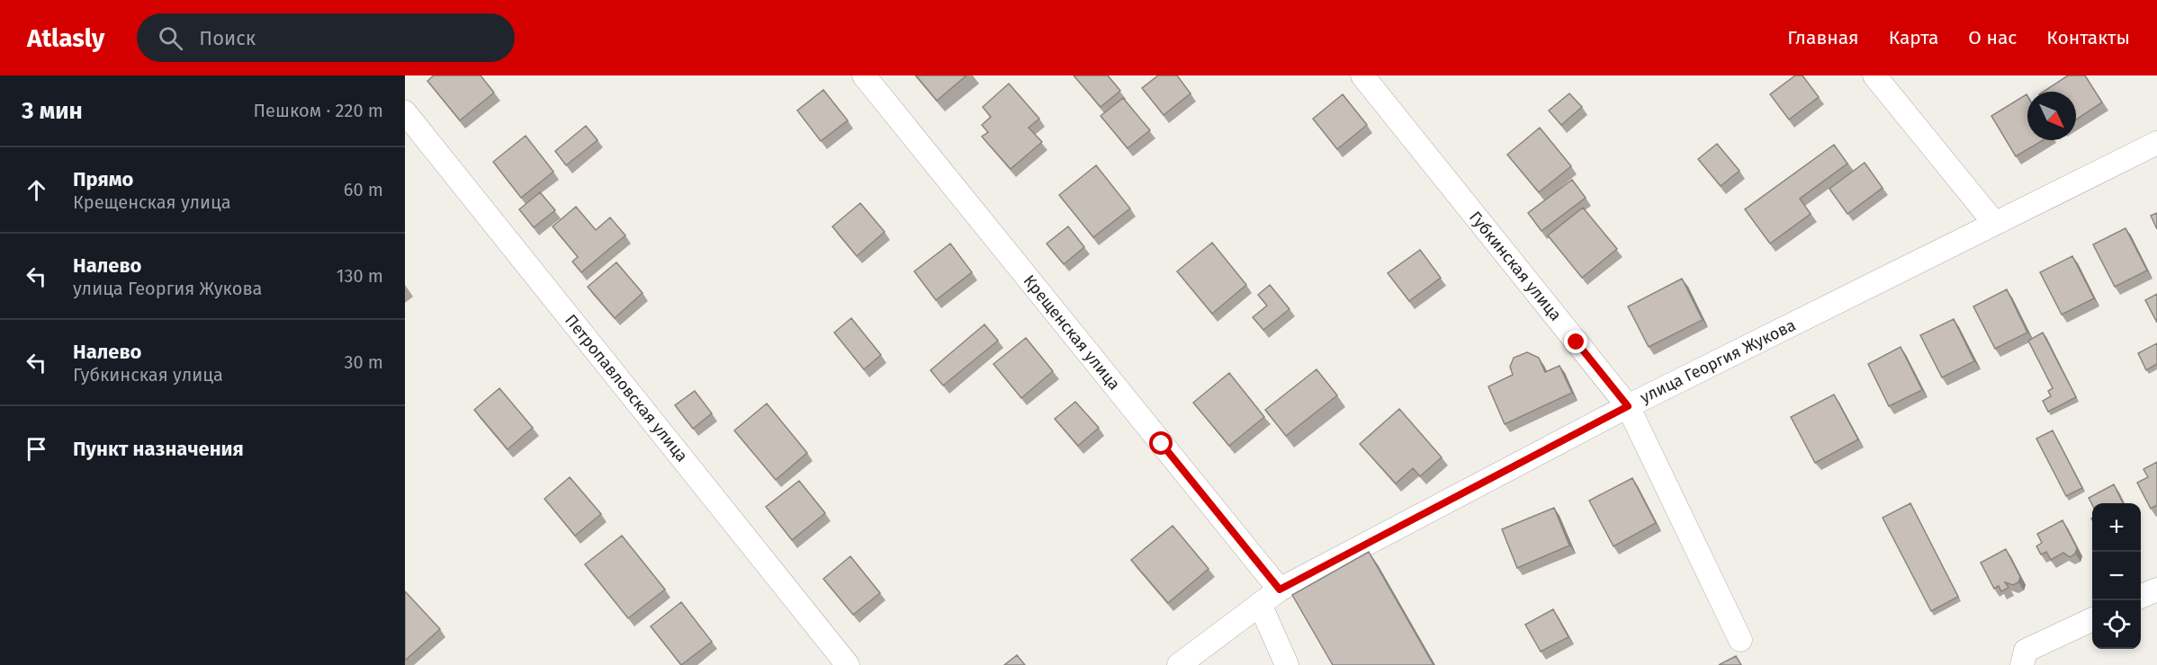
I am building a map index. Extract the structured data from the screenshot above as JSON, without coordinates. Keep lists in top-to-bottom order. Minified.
{"streets":{"street":["Губкинская улица","Крещенская улица","улица Георгия Жукова","Петропавловская улица"]},"crossings":[["Губкинская улица","улица Георгия Жукова"],["Крещенская улица","улица Георгия Жукова"]],"north":"bottom right","page":{"header":"Atlasly","search":"Поиск","nav":["Главная","Карта","О нас","Контакты"],"heading":["3 мин","Пешком · 220 m"],"list":[["Прямо","Крещенская улица","60 m"],["Налево","улица Георгия Жукова","130 m"],["Налево","Губкинская улица","30 m"],"Пункт назначения"],"map_buttons":["+","−"]}}
